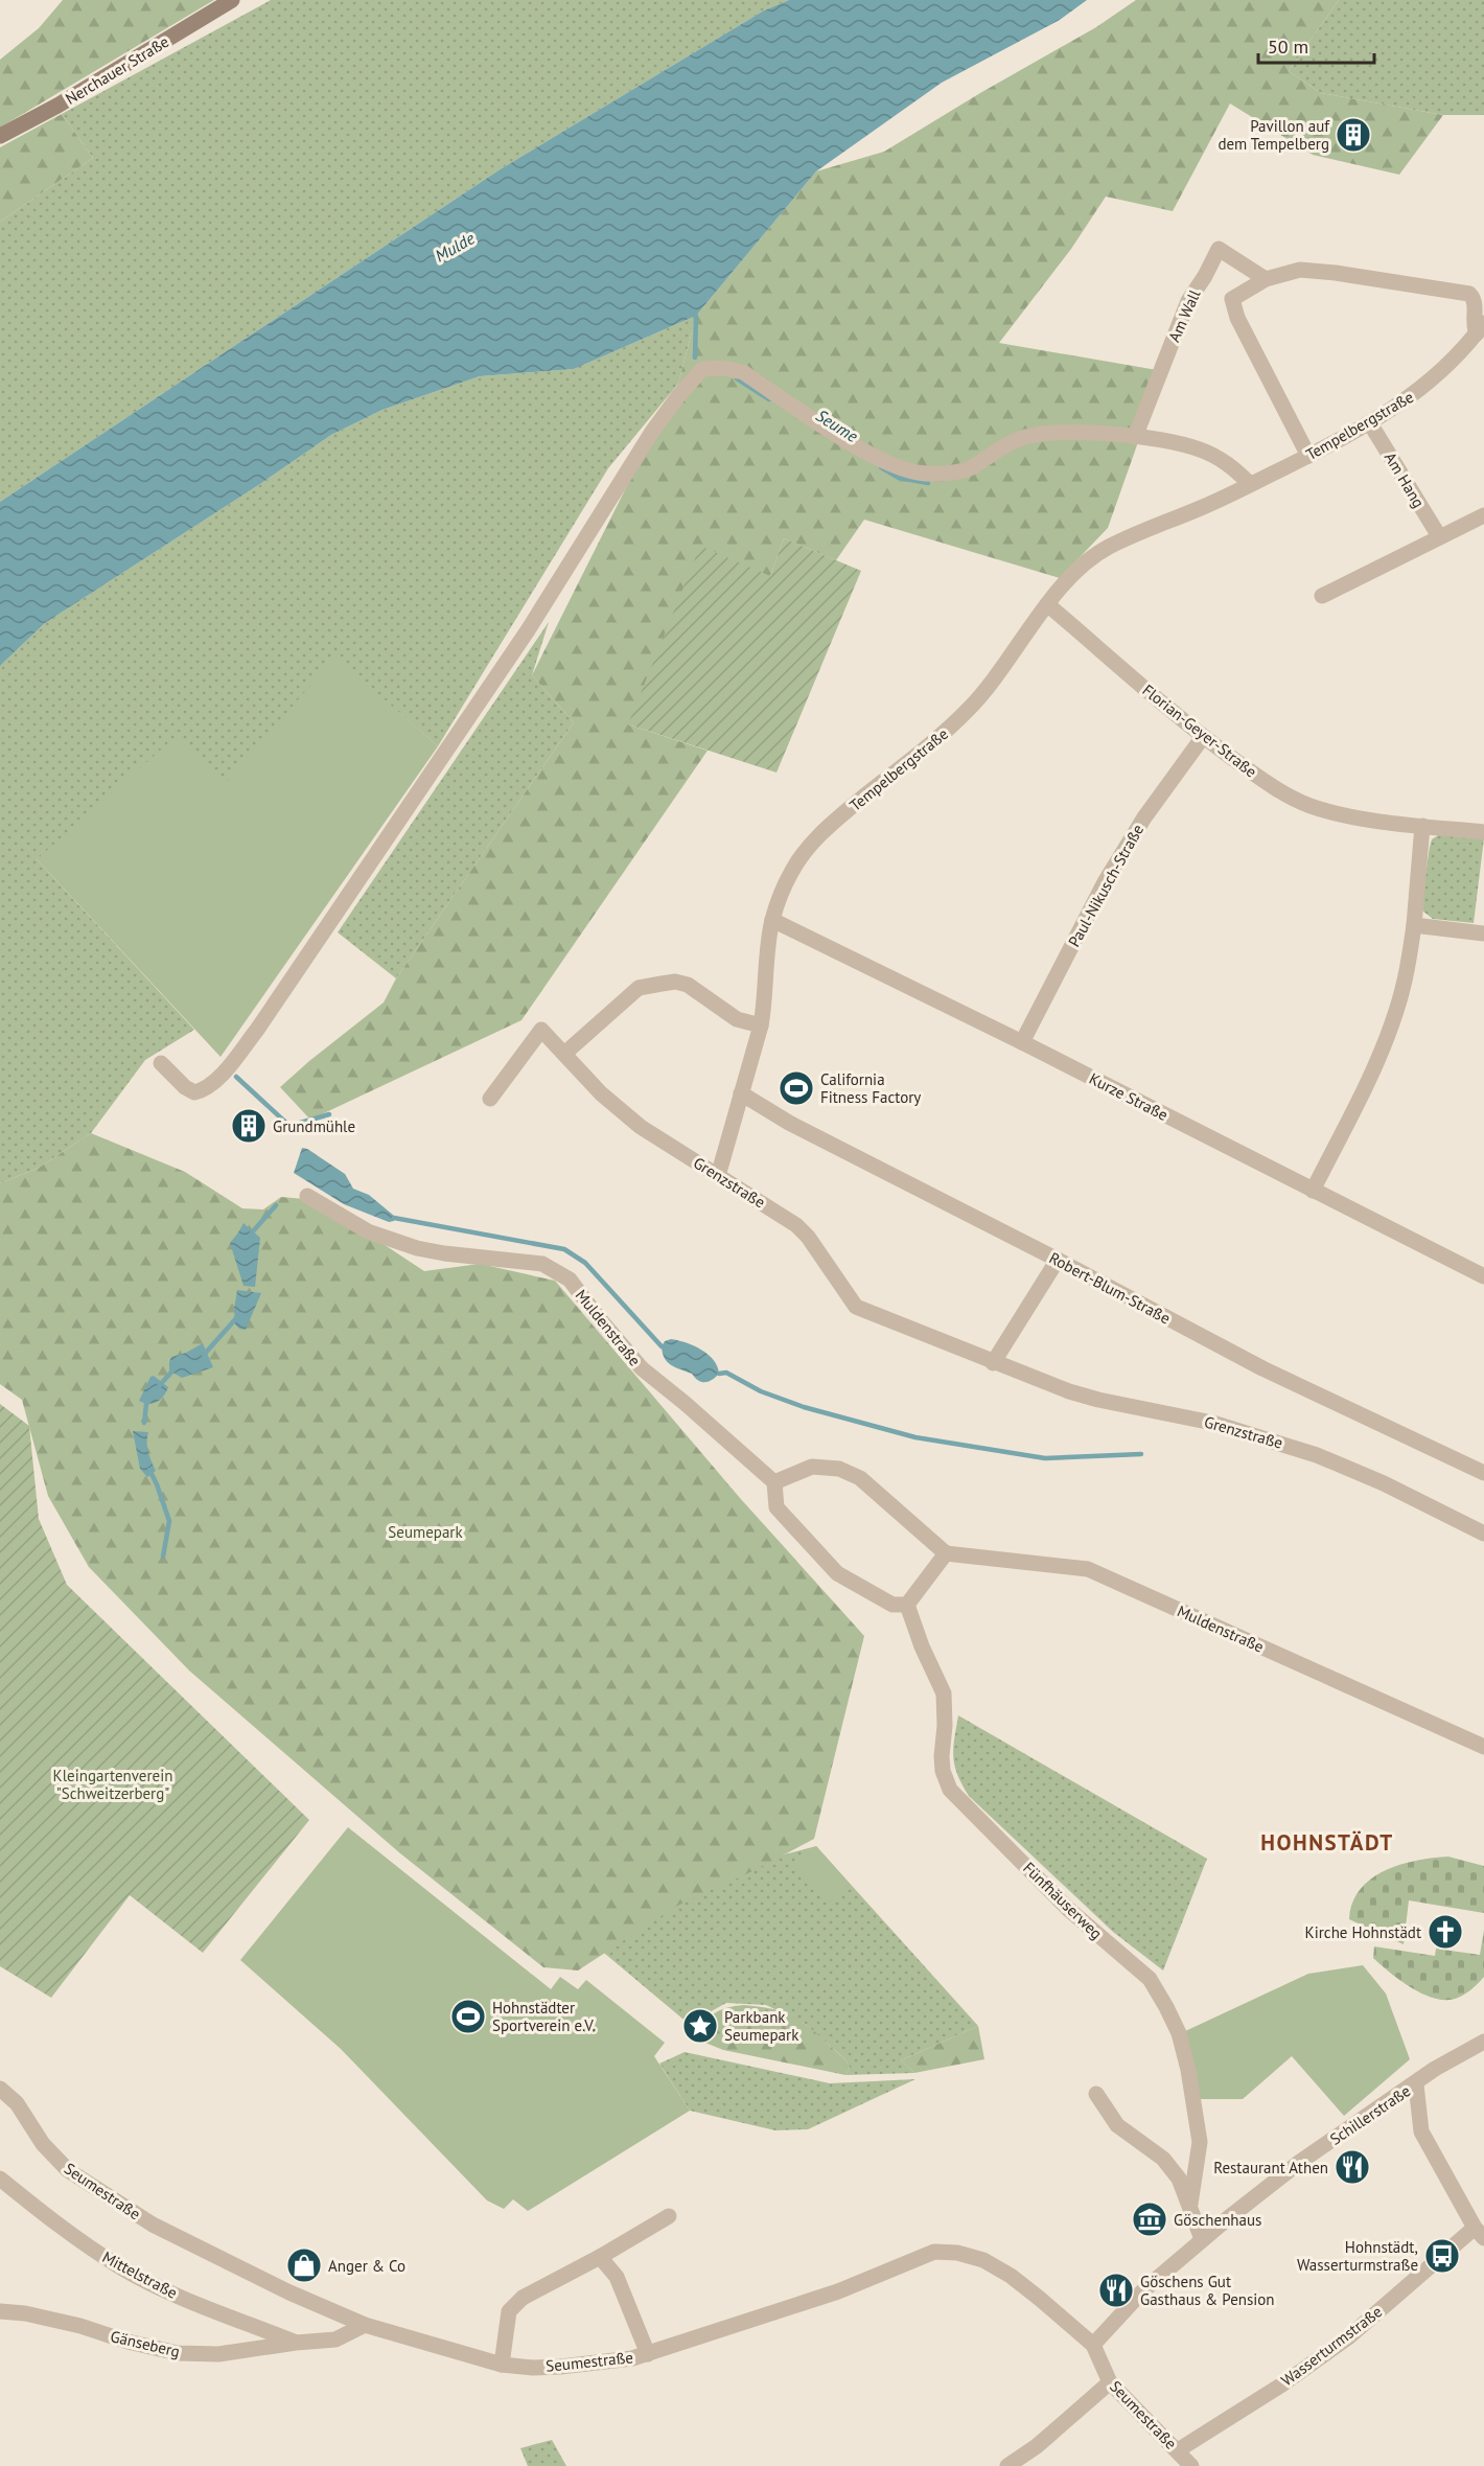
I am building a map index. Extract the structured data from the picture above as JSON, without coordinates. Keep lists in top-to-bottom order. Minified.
{"streets":{"main road":["Nerchauer Straße"],"street":["Am Wall","Tempelbergstraße","Am Hang","Florian-Geyer-Straße","Paul-Nikusch-Straße","Kurze Straße","Grenzstraße","Robert-Blum-Straße","Muldenstraße","Fünfhäuserweg","Schillerstraße","Seumestraße","Mittelstraße","Gänseberg","Wasserturmstraße"]},"crossings":[["Tempelbergstraße","Am Hang"],["Tempelbergstraße","Florian-Geyer-Straße"],["Tempelbergstraße","Kurze Straße"],["Tempelbergstraße","Grenzstraße"],["Tempelbergstraße","Robert-Blum-Straße"],["Florian-Geyer-Straße","Paul-Nikusch-Straße"],["Paul-Nikusch-Straße","Kurze Straße"],["Fünfhäuserweg","Schillerstraße"],["Schillerstraße","Seumestraße"],["Schillerstraße","Wasserturmstraße"],["Seumestraße","Gänseberg"],["Seumestraße","Wasserturmstraße"],["Mittelstraße","Gänseberg"]],"districts":["HOHNSTÄDT"],"water":["Mulde","Seume"],"parks":["Seumepark","Kleingartenverein \"Schweitzerberg\""],"places":{"building":["Pavillon auf dem Tempelberg","Grundmühle"],"sports":["California Fitness Factory","Hohnstädter Sportverein e.V."],"church":["Kirche Hohnstädt"],"place":["Parkbank Seumepark"],"restaurant":["Restaurant Athen","Göschens Gut Gasthaus & Pension"],"museum":["Göschenhaus"],"bus stop":["Hohnstädt, Wasserturmstraße"],"shop":["Anger & Co"]},"scale_bar":"50 m"}
